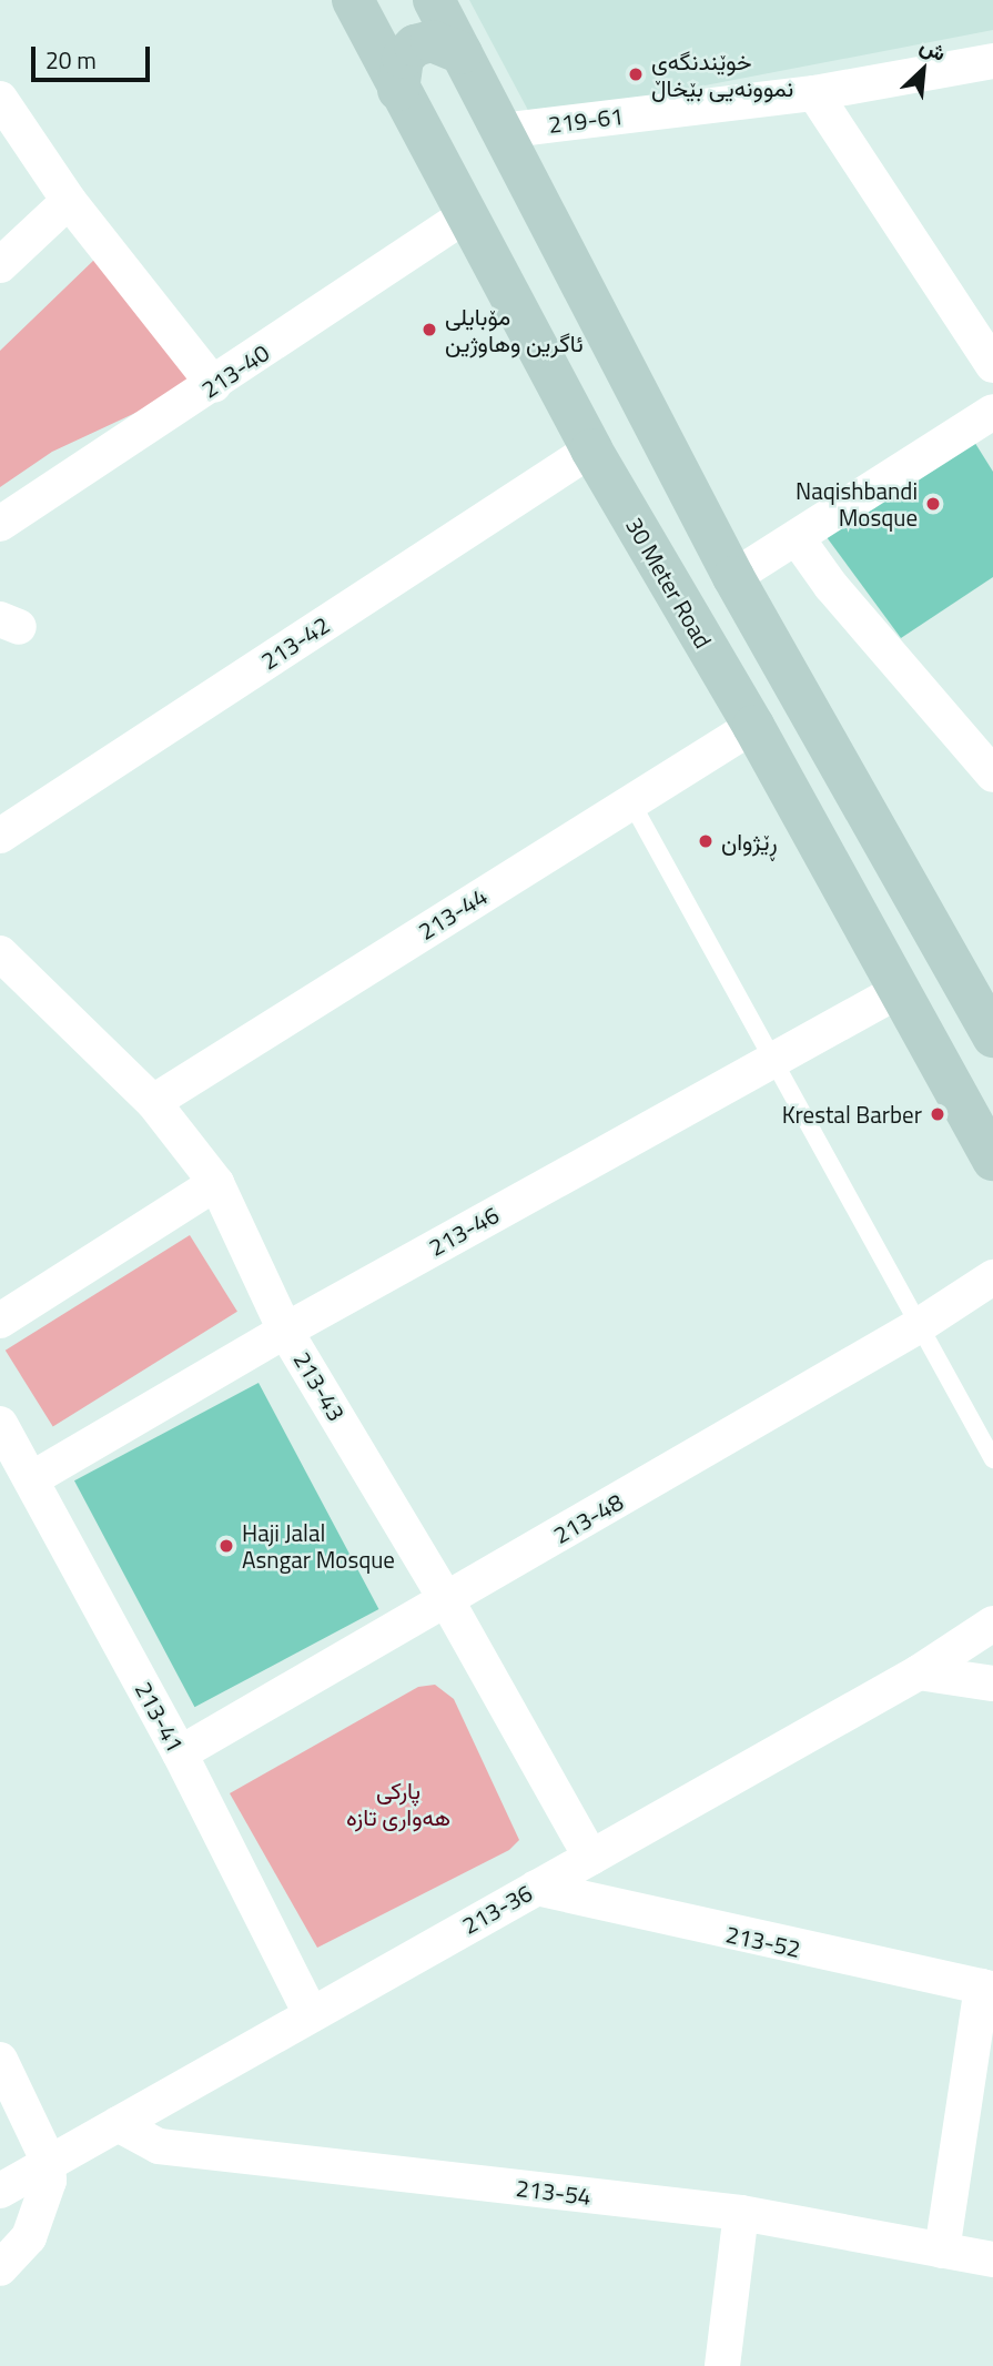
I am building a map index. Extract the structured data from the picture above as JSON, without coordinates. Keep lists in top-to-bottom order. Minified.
{"streets":{"main road":["30 Meter Road"],"street":["219-61","213-40","213-42","213-44","213-46","213-43","213-48","213-41","213-36","213-52","213-54"]},"crossings":[["213-40","30 Meter Road"],["30 Meter Road","213-42"],["30 Meter Road","213-44"],["30 Meter Road","213-46"],["213-44","213-43"],["213-46","213-43"],["213-46","213-41"],["213-43","213-48"],["213-43","213-36"],["213-48","213-41"],["213-41","213-36"],["213-36","213-52"],["213-36","213-54"]],"parks":["پارکی هەواری تازە"],"places":["خوێندنگەی نموونەیی بێخاڵ","مۆبایلی ئاگرین وهاوژین","Naqishbandi Mosque","ڕێژوان","Krestal Barber","Haji Jalal Asngar Mosque"],"scale_bar":"20 m","north":"top right"}
